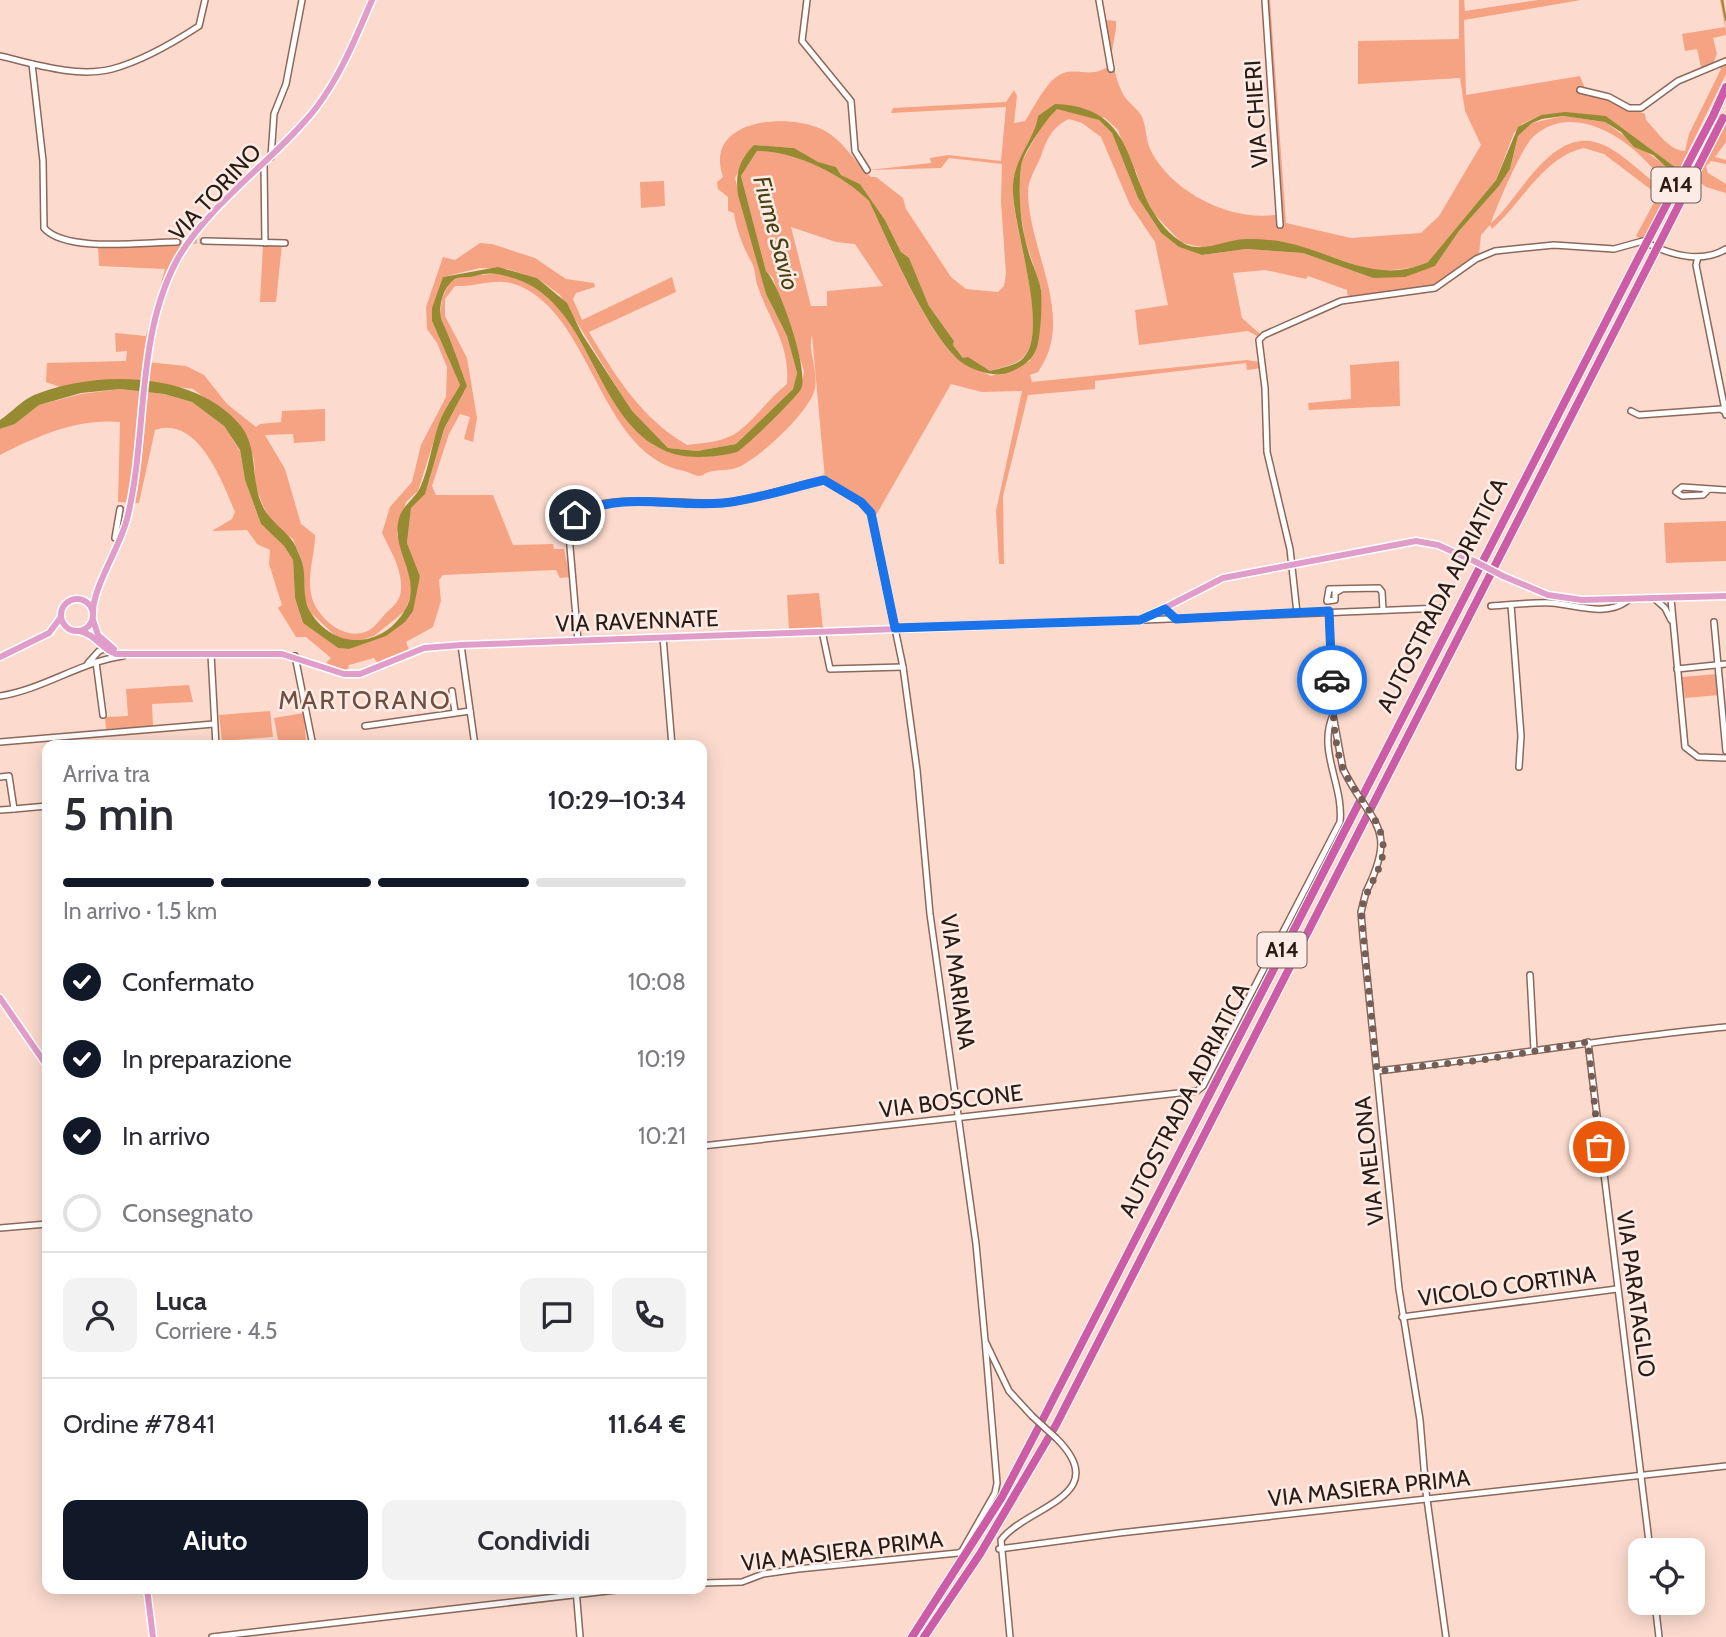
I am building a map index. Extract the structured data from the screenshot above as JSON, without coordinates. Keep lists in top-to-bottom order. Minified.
{"streets":{"highway":["A14","AUTOSTRADA ADRIATICA"],"main road":["VIA TORINO","VIA RAVENNATE"],"street":["VIA CHIERI","VIA MARIANA","VIA BOSCONE","VIA MELONA","VICOLO CORTINA","VIA PARATAGLIO","VIA MASIERA PRIMA"]},"crossings":[["VIA TORINO","VIA RAVENNATE"],["VIA RAVENNATE","VIA MARIANA"],["VIA RAVENNATE","VIA MELONA"],["VIA MARIANA","VIA BOSCONE"],["VIA MARIANA","VIA MASIERA PRIMA"],["VIA BOSCONE","VIA MELONA"],["VIA MELONA","VICOLO CORTINA"],["VIA MELONA","VIA MASIERA PRIMA"],["VICOLO CORTINA","VIA PARATAGLIO"],["VIA PARATAGLIO","VIA MASIERA PRIMA"]],"districts":["MARTORANO"],"water":["Fiume Savio"],"page":{"heading":["5 min","Arriva tra","10:29–10:34"],"panel":["Luca","Corriere · 4.5","Ordine #7841","11.64 €"],"bar":"In arrivo · 1.5 km","list":[["Confermato","10:08"],["In preparazione","10:19"],["In arrivo","10:21"],"Consegnato"],"buttons":["Aiuto","Condividi"]}}
